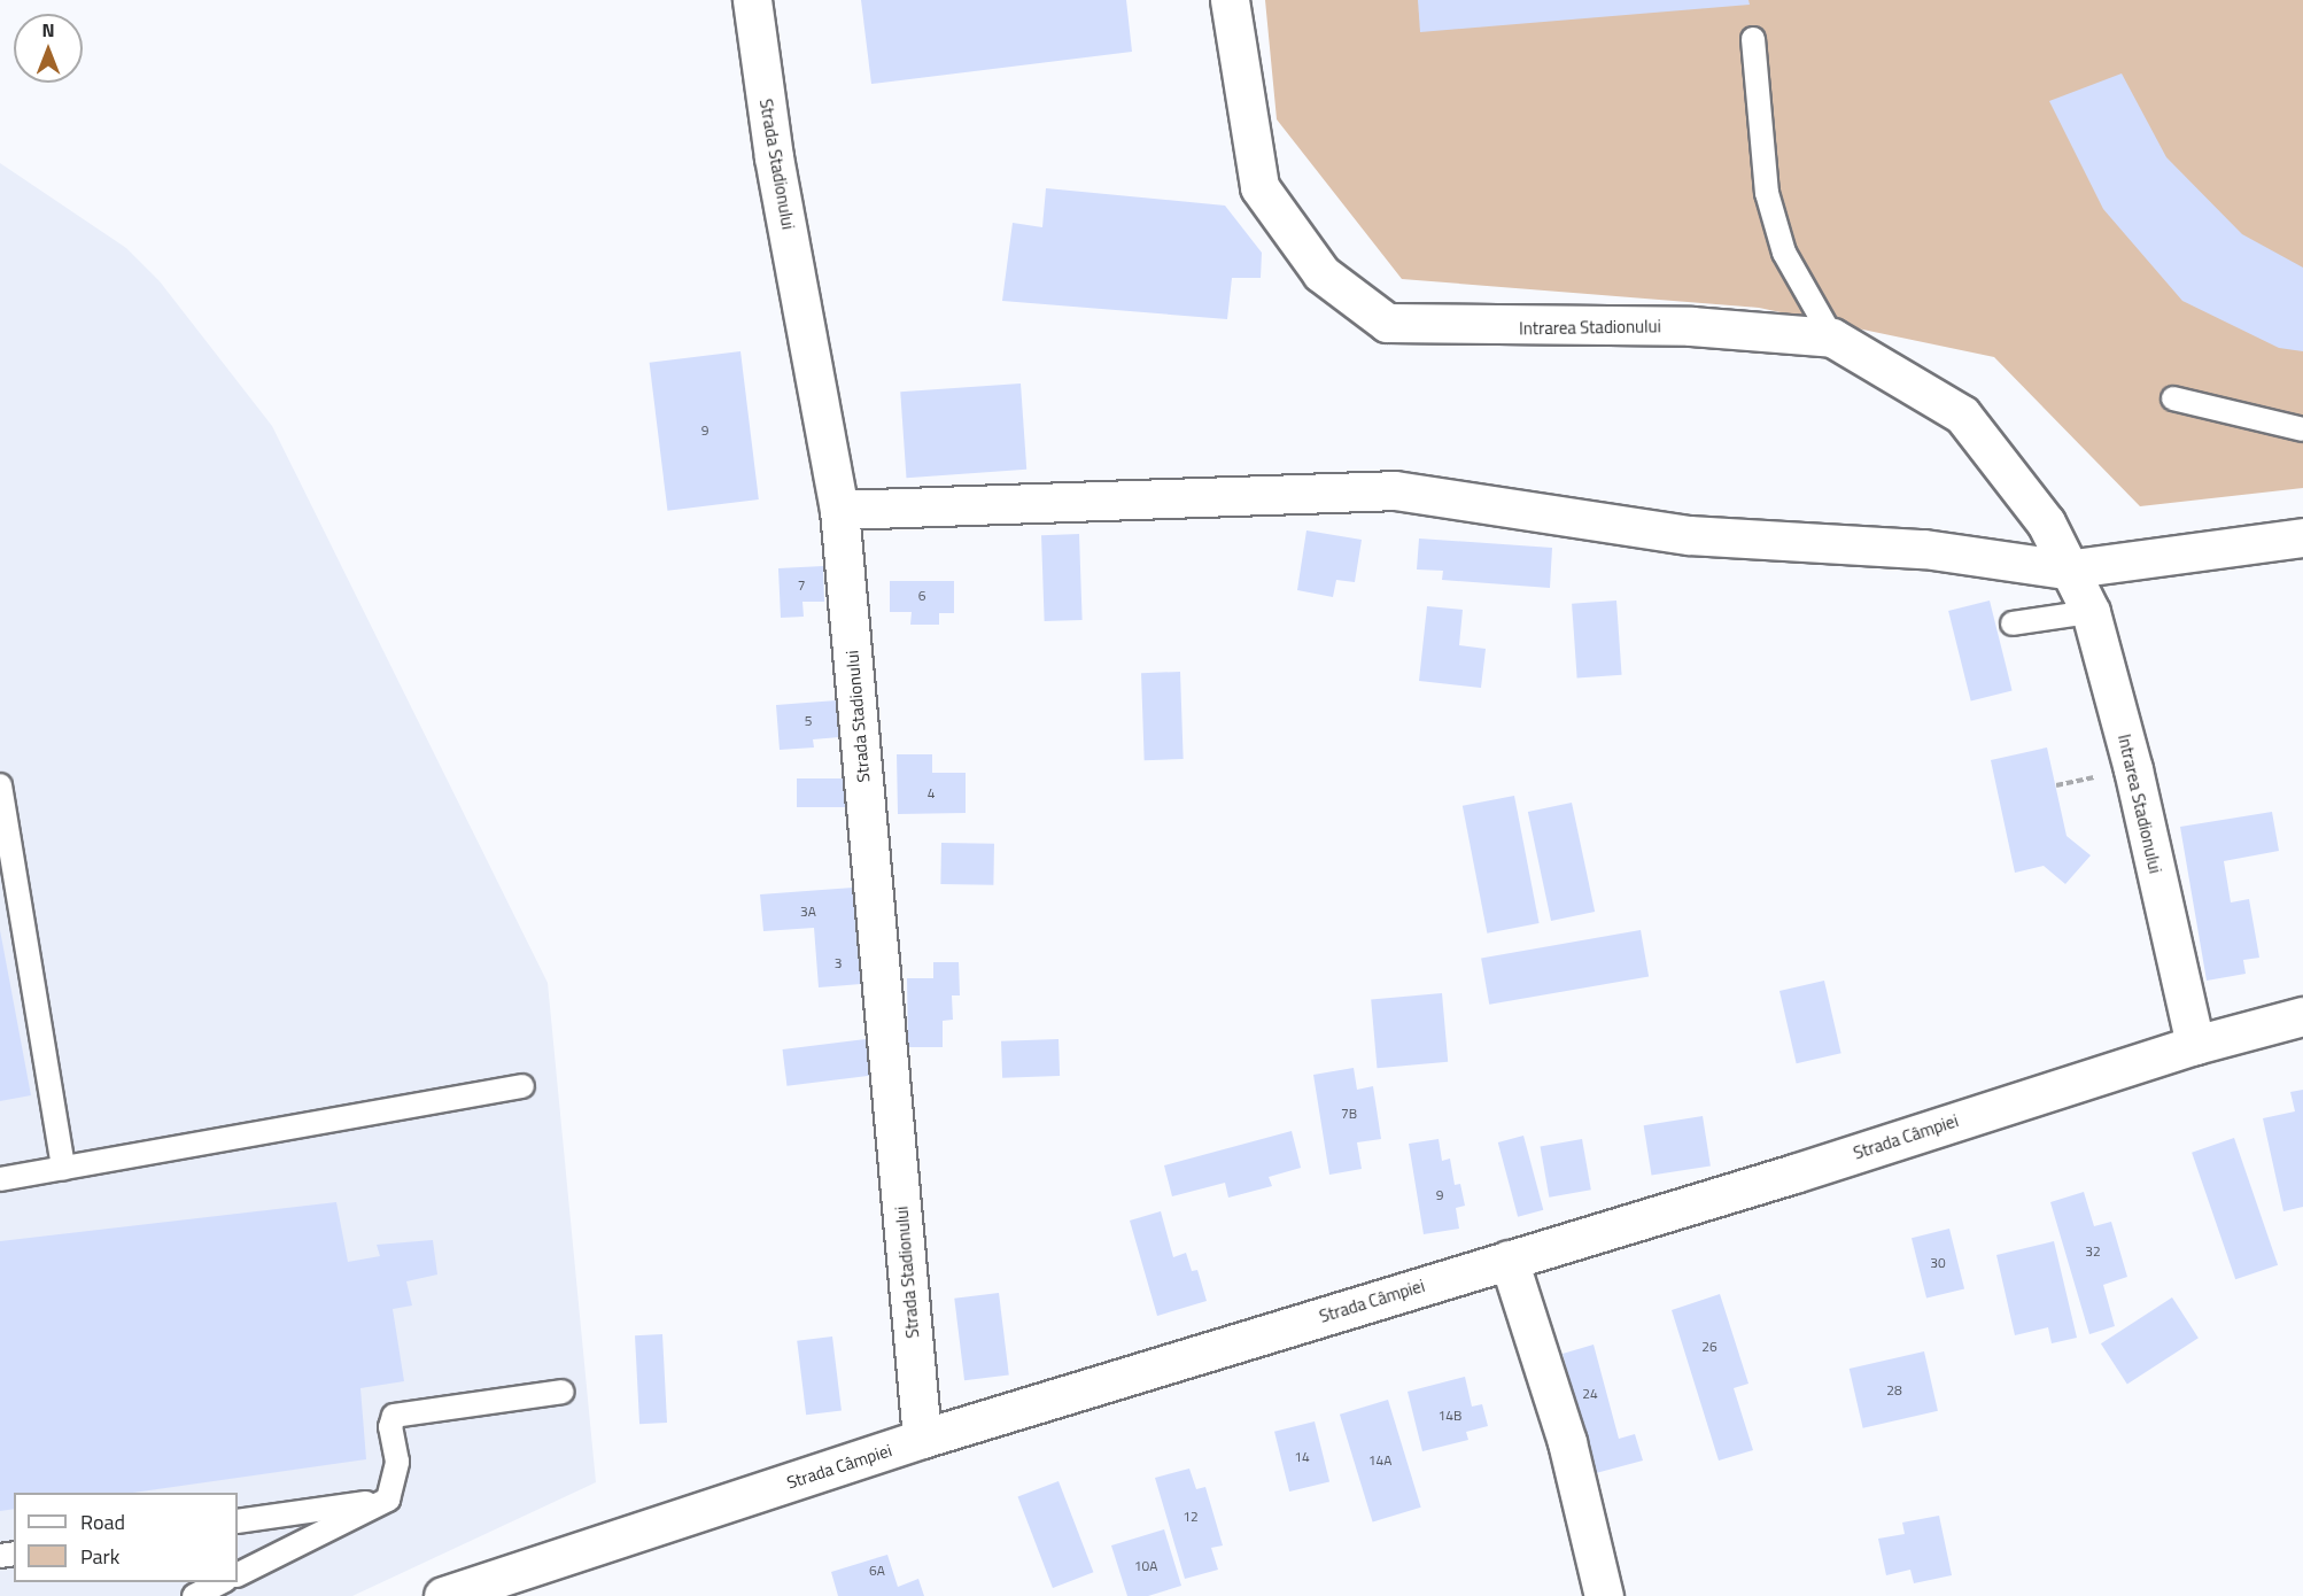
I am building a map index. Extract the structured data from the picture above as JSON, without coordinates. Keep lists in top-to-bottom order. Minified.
{"streets":{"street":["Strada Stadionului","Intrarea Stadionului","Strada Câmpiei"]},"crossings":[["Strada Stadionului","Strada Câmpiei"],["Intrarea Stadionului","Strada Câmpiei"]],"house_numbers":["9","7","6","5","4","3A","3","7B","9","32","30","26","28","24","14B","14","14A","12","10A","6A"],"legend":["Road","Park"],"north":"top"}
